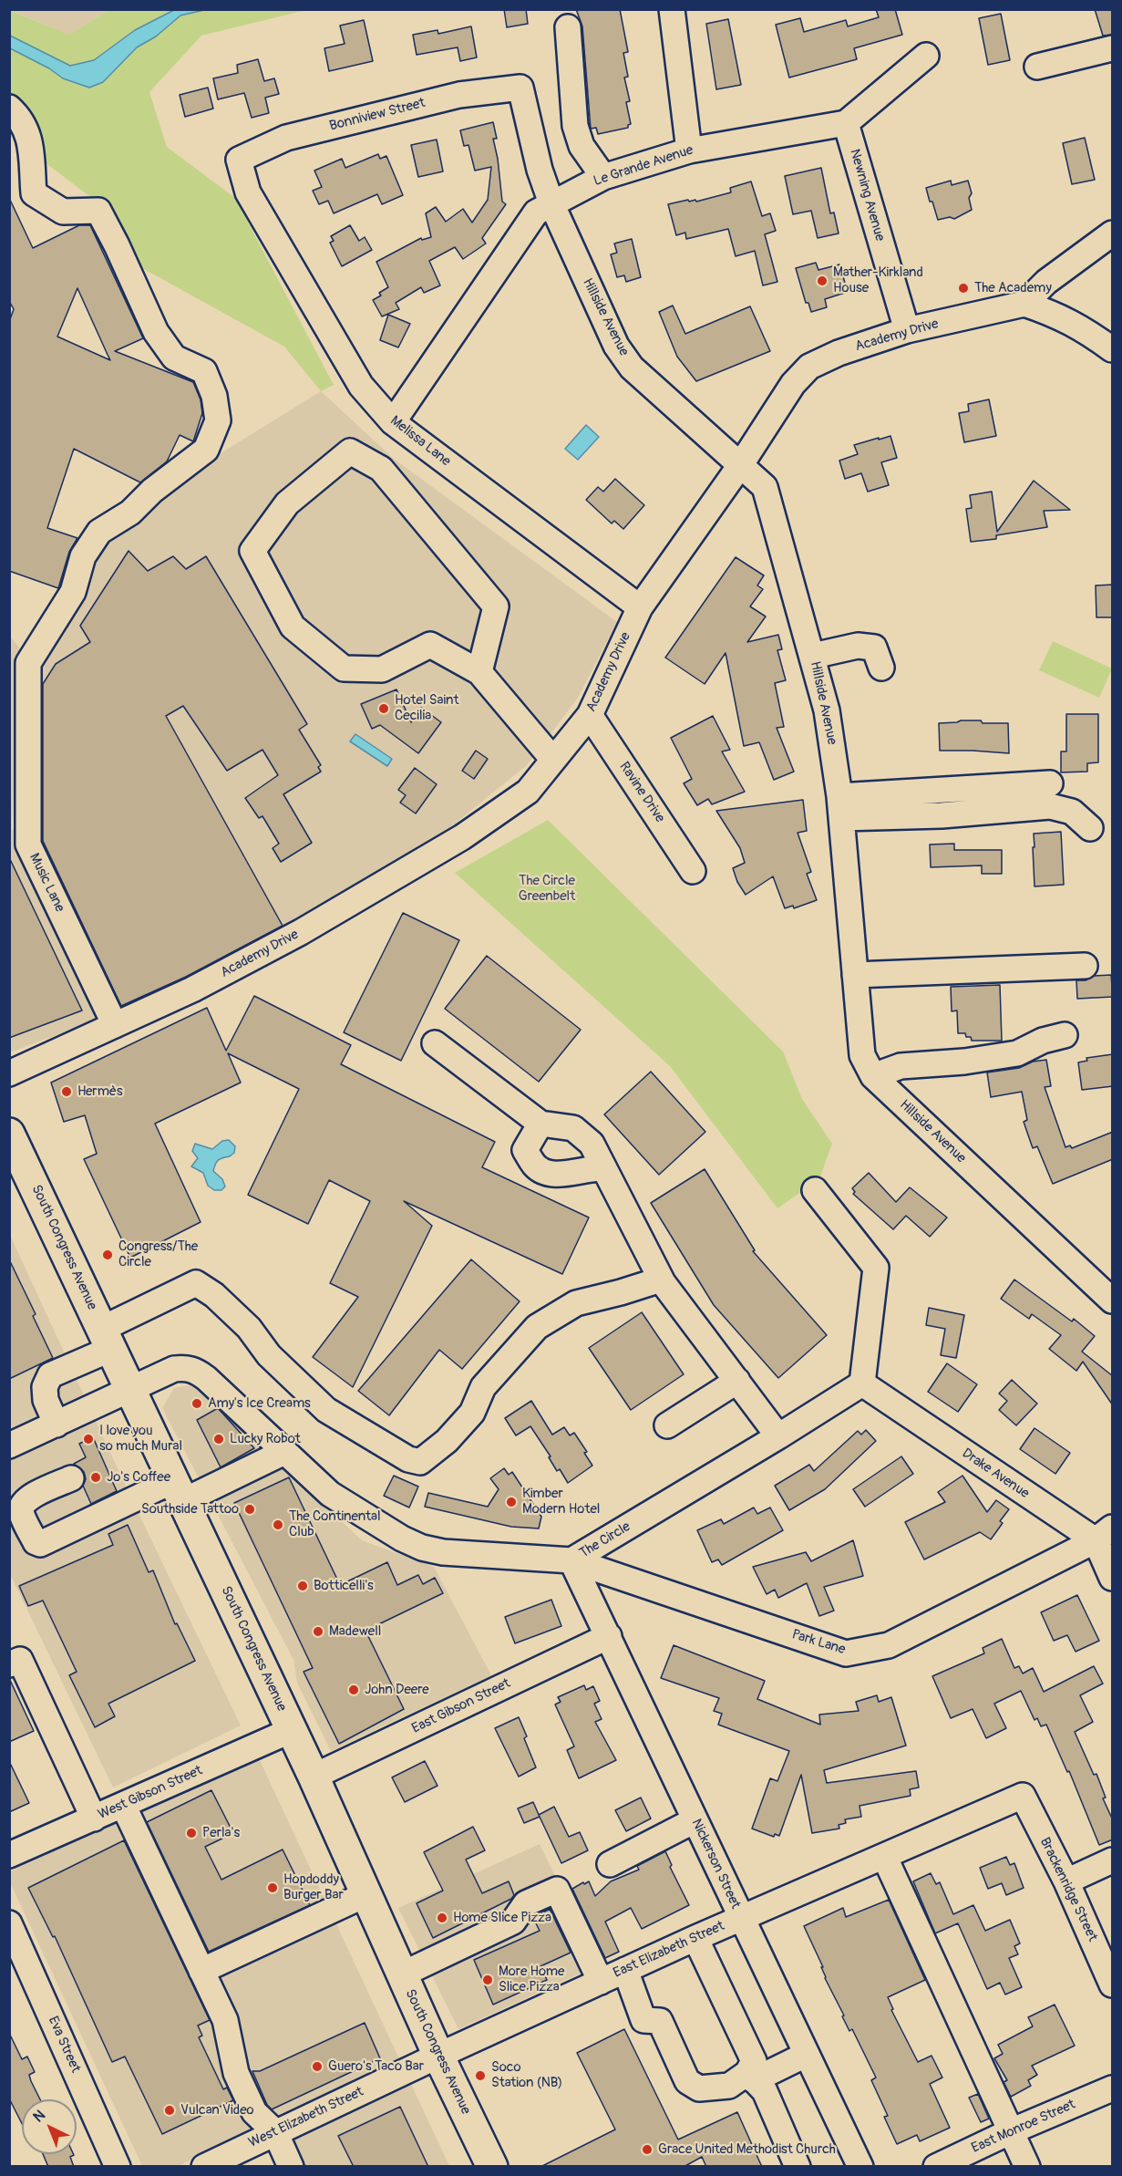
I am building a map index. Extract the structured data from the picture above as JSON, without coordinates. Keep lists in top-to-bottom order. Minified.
{"streets":{"main road":["South Congress Avenue"],"street":["Bonniview Street","Le Grande Avenue","Newning Avenue","Hillside Avenue","Academy Drive","Melissa Lane","Ravine Drive","Music Lane","Drake Avenue","The Circle","Park Lane","East Gibson Street","West Gibson Street","Nickerson Street","Brackenridge Street","East Elizabeth Street","Eva Street","West Elizabeth Street","East Monroe Street"]},"crossings":[["Bonniview Street","Hillside Avenue"],["Bonniview Street","Melissa Lane"],["Le Grande Avenue","Newning Avenue"],["Le Grande Avenue","Hillside Avenue"],["Le Grande Avenue","Melissa Lane"],["Newning Avenue","Academy Drive"],["Hillside Avenue","Academy Drive"],["Academy Drive","Melissa Lane"],["Academy Drive","Ravine Drive"],["Academy Drive","Music Lane"],["South Congress Avenue","The Circle"],["South Congress Avenue","East Gibson Street"],["South Congress Avenue","West Gibson Street"],["South Congress Avenue","East Elizabeth Street"],["South Congress Avenue","West Elizabeth Street"],["Drake Avenue","The Circle"],["Drake Avenue","Park Lane"],["The Circle","Park Lane"],["The Circle","Nickerson Street"],["Park Lane","Nickerson Street"],["East Gibson Street","Nickerson Street"],["Nickerson Street","East Elizabeth Street"],["Brackenridge Street","East Elizabeth Street"],["East Elizabeth Street","West Elizabeth Street"]],"parks":["The Circle Greenbelt"],"places":["Mather-Kirkland House","The Academy","Hotel Saint Cecilia","Hermès","Congress/The Circle","Amy's Ice Creams","I love you so much Mural","Lucky Robot","Jo's Coffee","Kimber Modern Hotel","Southside Tattoo","The Continental Club","Botticelli's","Madewell","John Deere","Perla's","Hopdoddy Burger Bar","Home Slice Pizza","More Home Slice Pizza","Guero's Taco Bar","Soco Station (NB)","Vulcan Video","Grace United Methodist Church"],"north":"top left"}
